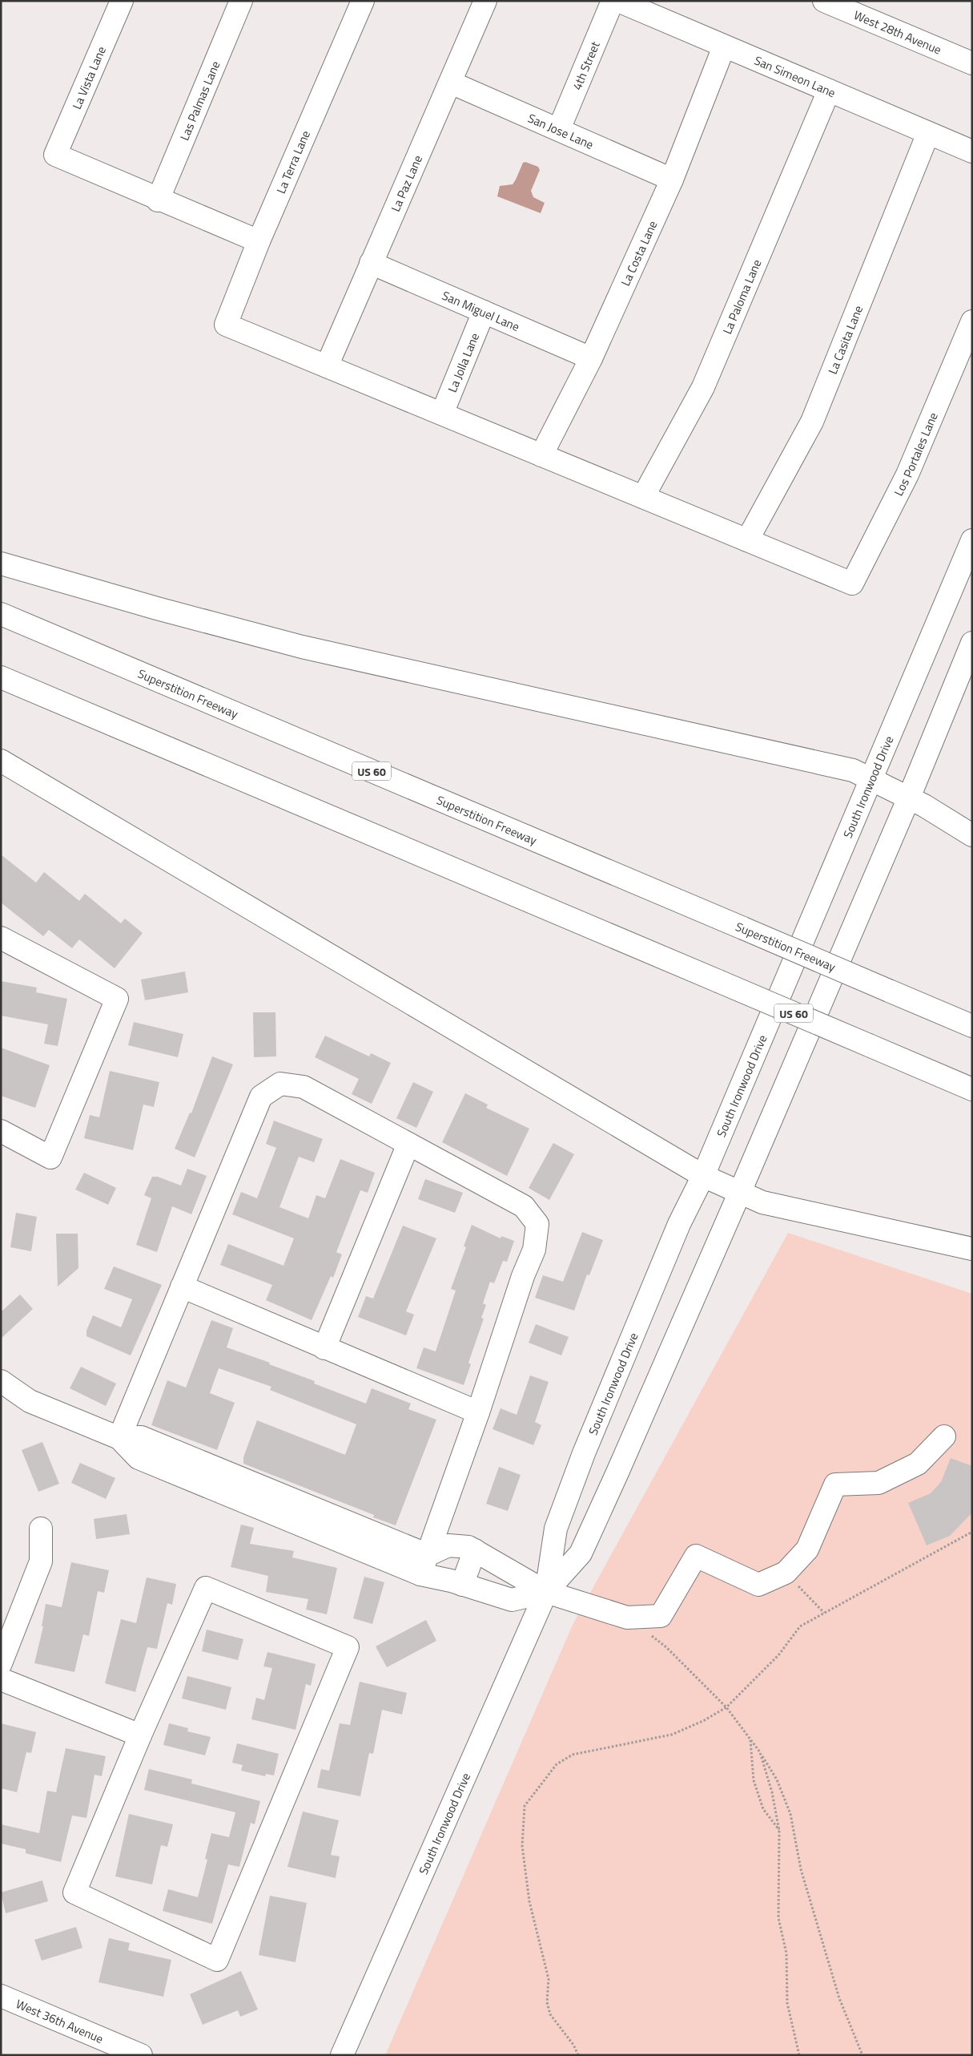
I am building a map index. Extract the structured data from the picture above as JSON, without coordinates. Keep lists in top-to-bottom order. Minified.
{"streets":{"main road":["West 28th Avenue","4th Street","San Simeon Lane","La Vista Lane","Las Palmas Lane","San Jose Lane","La Terra Lane","La Paz Lane","La Costa Lane","La Paloma Lane","San Miguel Lane","La Casita Lane","La Jolla Lane","Los Portales Lane","Superstition Freeway","US 60","South Ironwood Drive","West 36th Avenue"]},"crossings":[["4th Street","San Jose Lane"],["San Simeon Lane","La Costa Lane"],["San Simeon Lane","La Paloma Lane"],["San Simeon Lane","La Casita Lane"],["La Vista Lane","Las Palmas Lane"],["San Jose Lane","La Paz Lane"],["San Jose Lane","La Costa Lane"],["La Terra Lane","La Paz Lane"],["La Paz Lane","San Miguel Lane"],["La Costa Lane","San Miguel Lane"],["San Miguel Lane","La Jolla Lane"],["La Casita Lane","Los Portales Lane"]]}
